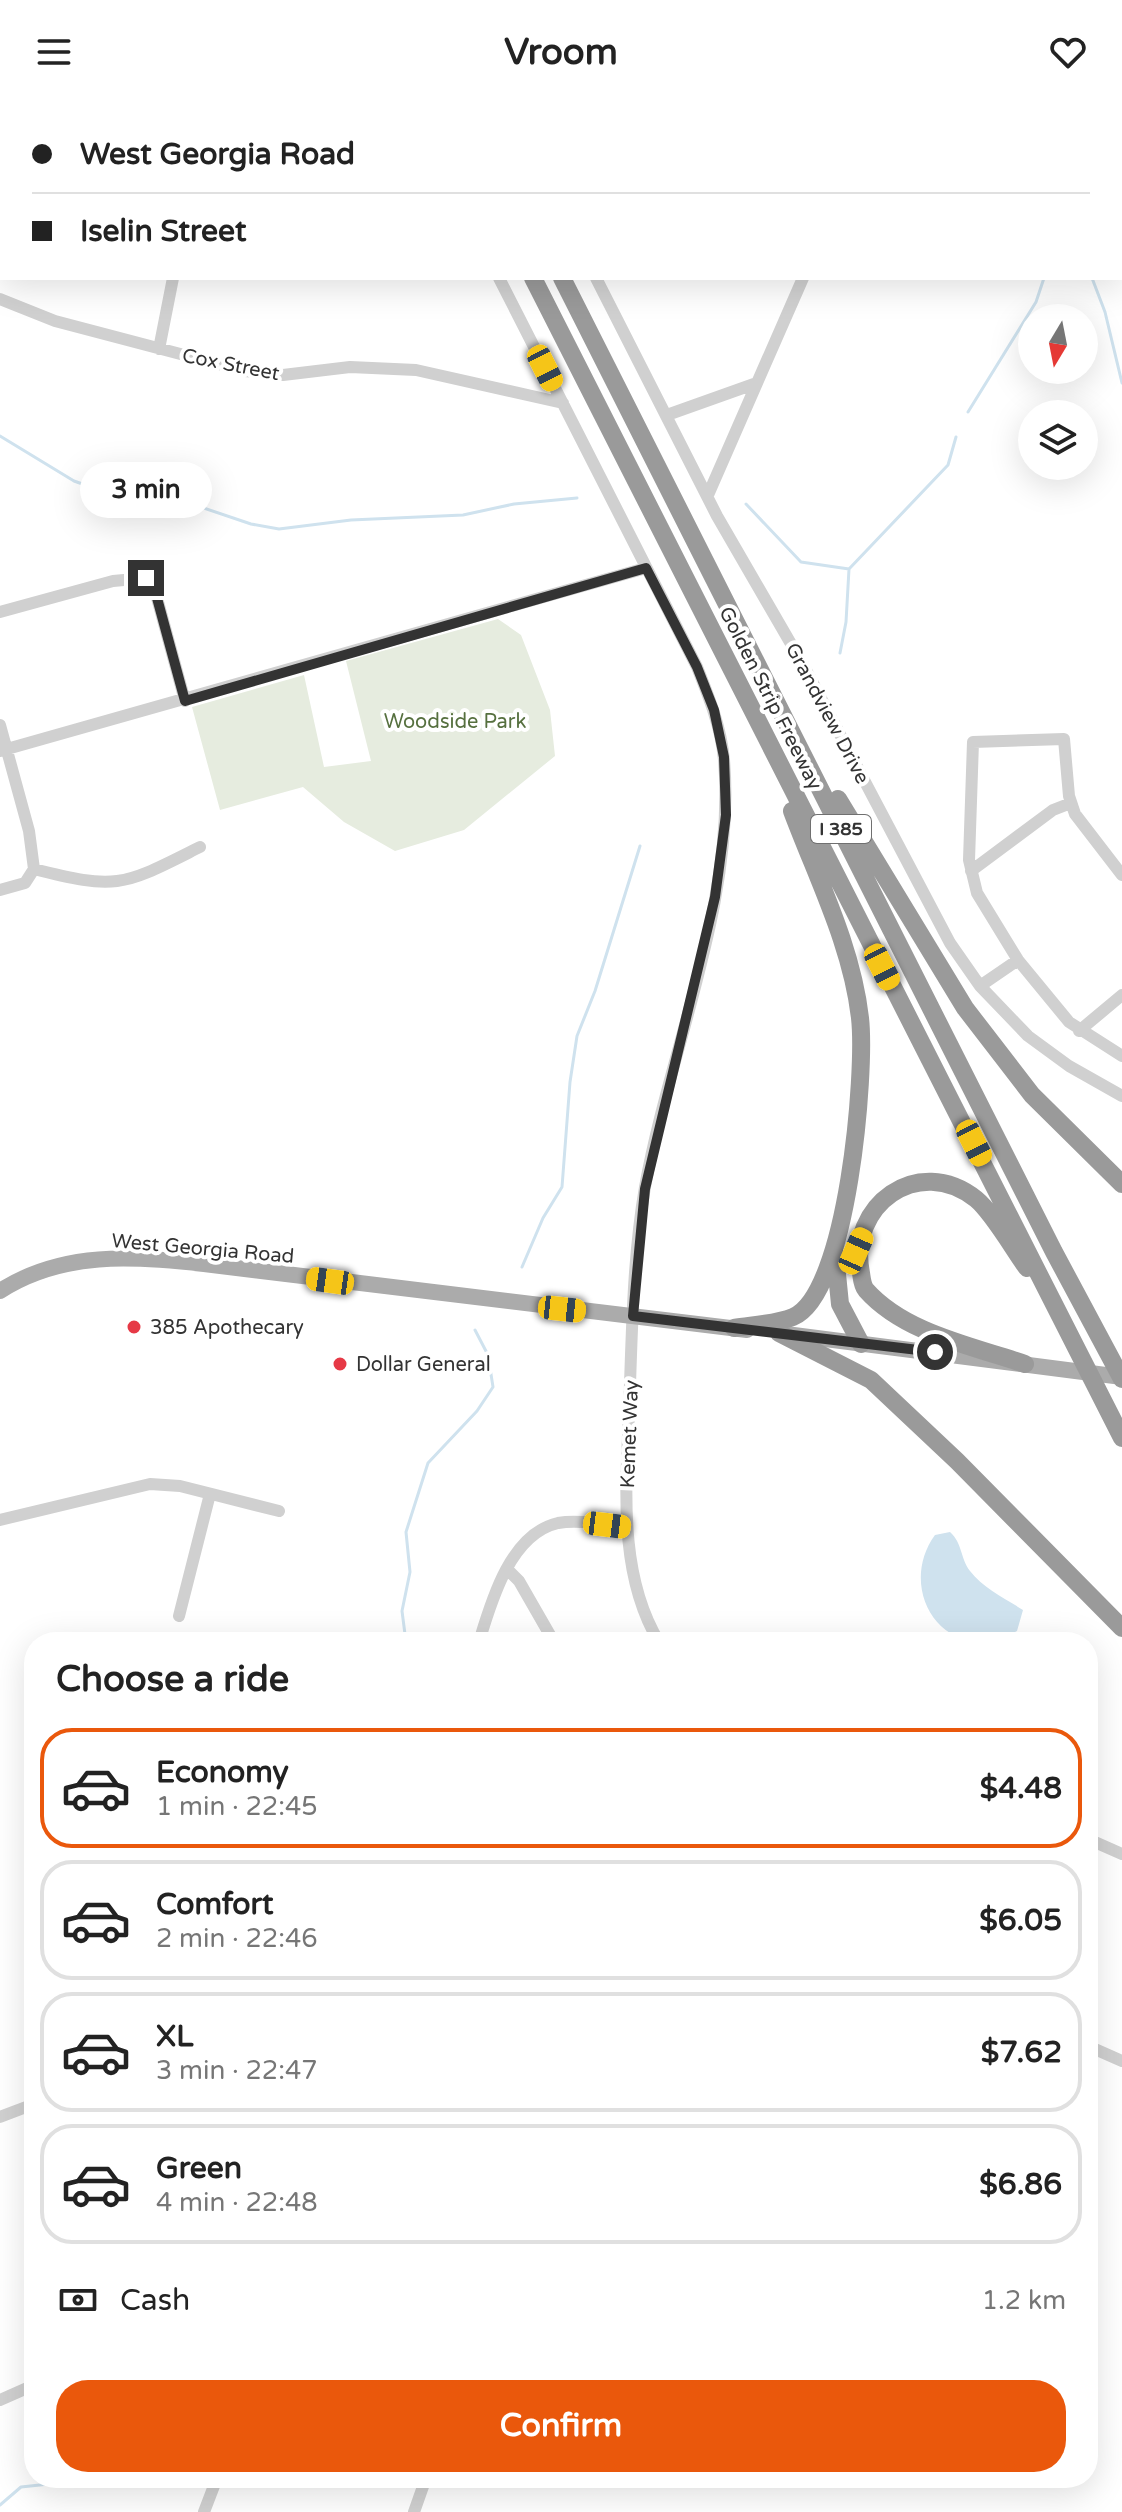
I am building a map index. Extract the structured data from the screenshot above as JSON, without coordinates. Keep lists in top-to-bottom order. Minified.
{"streets":{"highway":["Golden Strip Freeway","I 385"],"main road":["West Georgia Road"],"street":["Cox Street","Grandview Drive","Kemet Way"]},"crossings":[["Cox Street","Kemet Way"],["Golden Strip Freeway","West Georgia Road"],["West Georgia Road","Kemet Way"]],"parks":["Woodside Park"],"places":["385 Apothecary","Dollar General"],"north":"bottom","page":{"header":"Vroom","banner":["West Georgia Road","Iselin Street"],"bubble":"3 min","heading":"Choose a ride","list":[{"name":"Economy","note":"1 min · 22:45","value":"$4.48"},{"name":"Comfort","note":"2 min · 22:46","value":"$6.05"},{"name":"XL","note":"3 min · 22:47","value":"$7.62"},{"name":"Green","note":"4 min · 22:48","value":"$6.86"}],"pay":["Cash","1.2 km"],"buttons":"Confirm"}}
